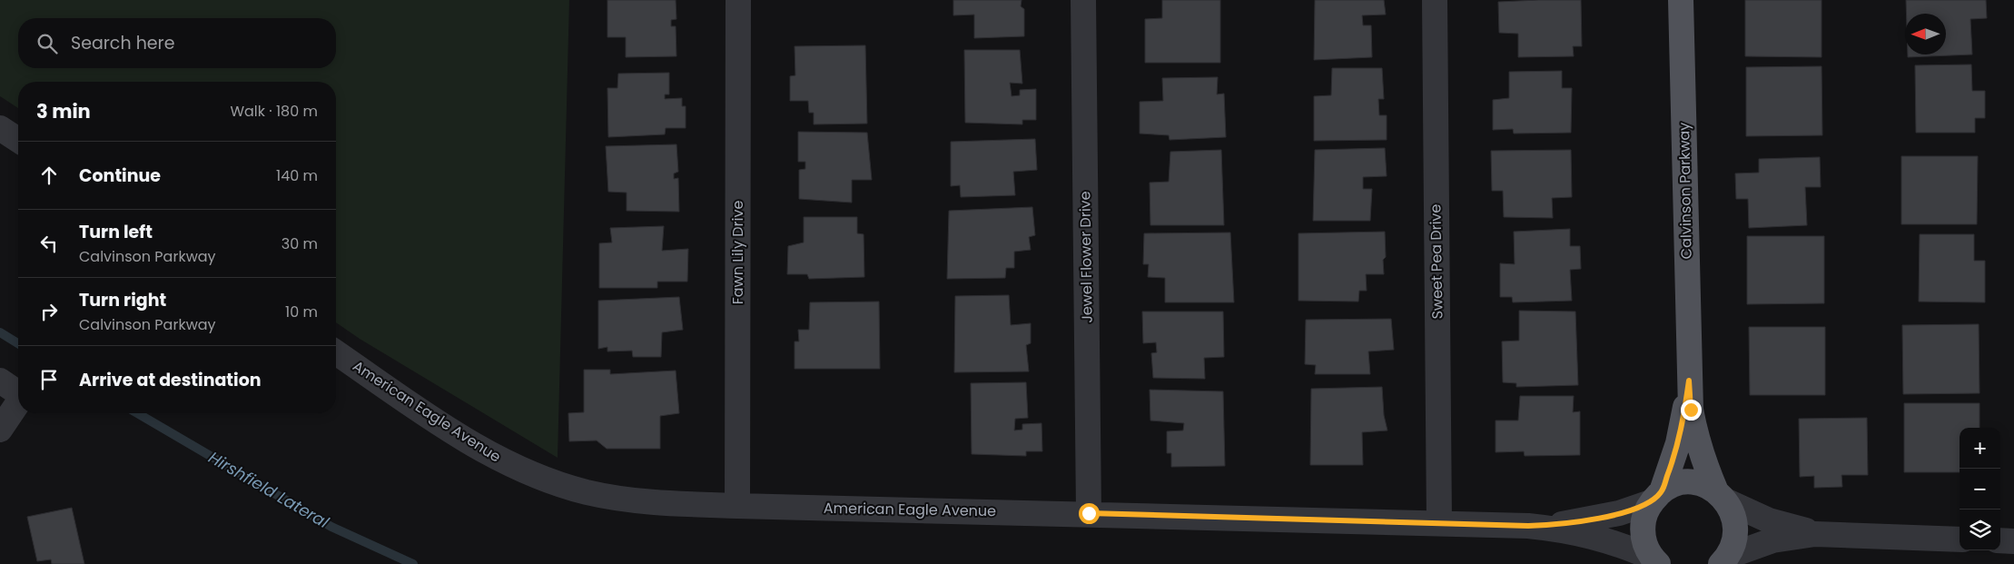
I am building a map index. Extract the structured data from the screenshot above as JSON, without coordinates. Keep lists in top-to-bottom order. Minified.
{"streets":{"main road":["Calvinson Parkway"],"street":["Fawn Lily Drive","Jewel Flower Drive","Sweet Pea Drive","American Eagle Avenue"]},"crossings":[["Calvinson Parkway","American Eagle Avenue"],["Fawn Lily Drive","American Eagle Avenue"],["Jewel Flower Drive","American Eagle Avenue"],["Sweet Pea Drive","American Eagle Avenue"]],"water":["Hirshfield Lateral"],"north":"left","page":{"search":"Search here","heading":["3 min","Walk · 180 m"],"list":[["Continue","140 m"],["Turn left","Calvinson Parkway","30 m"],["Turn right","Calvinson Parkway","10 m"],"Arrive at destination"],"map_buttons":["+","−"]}}
